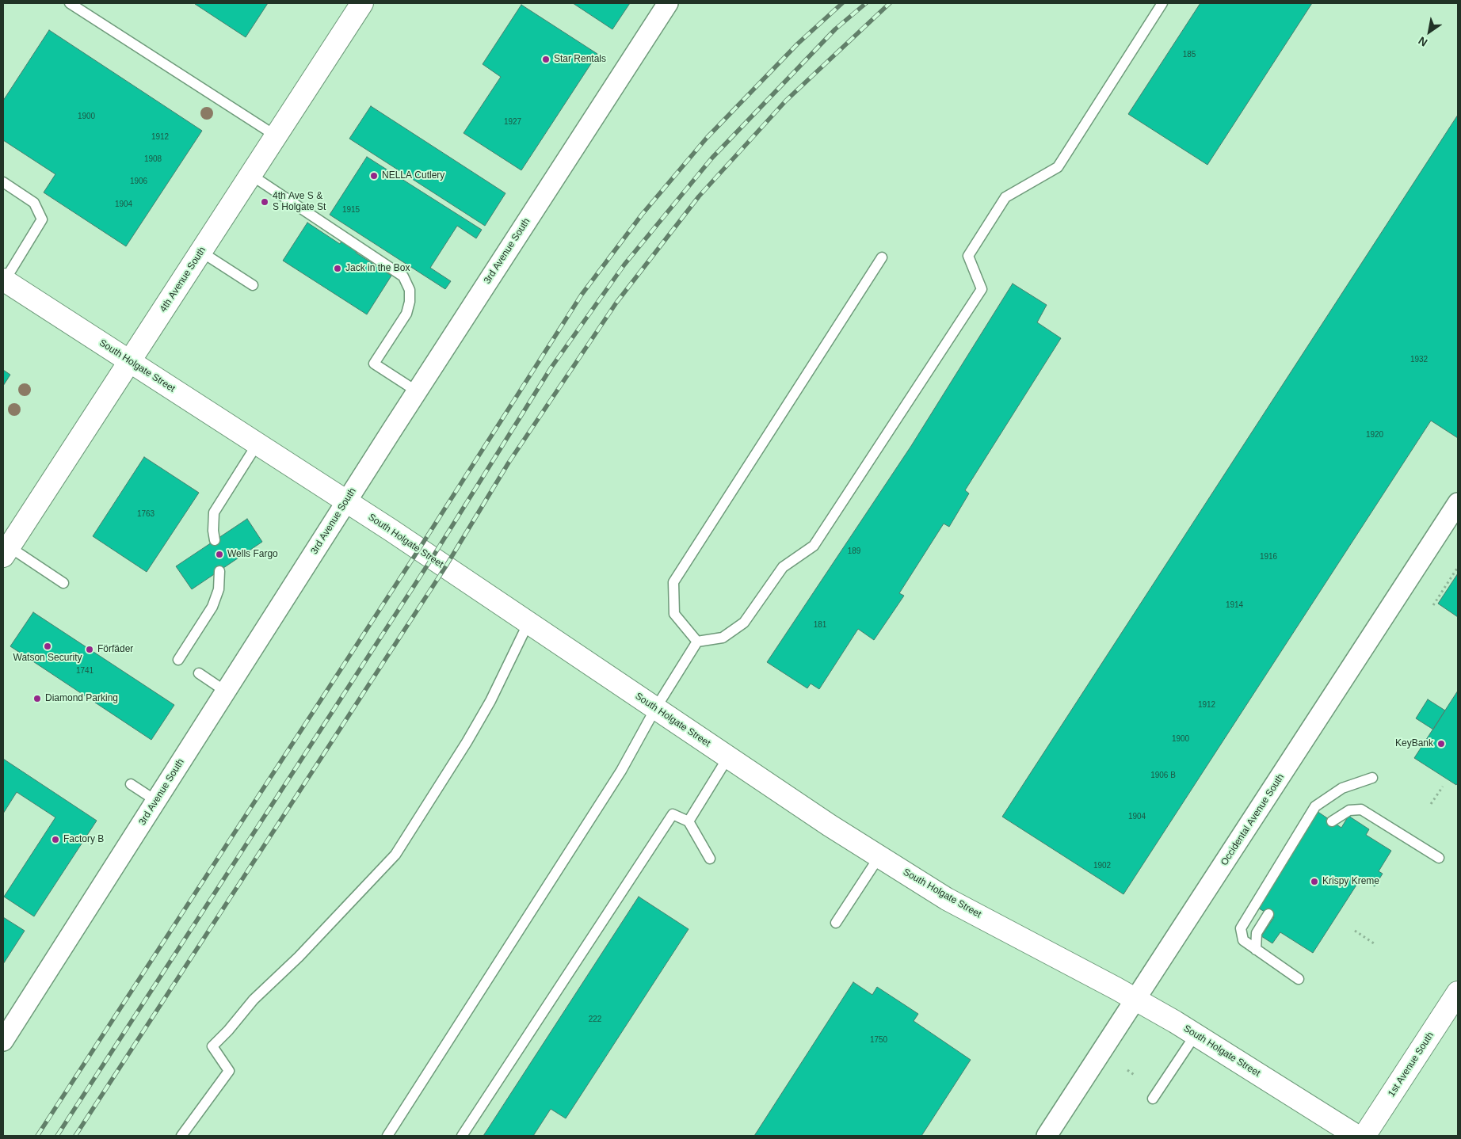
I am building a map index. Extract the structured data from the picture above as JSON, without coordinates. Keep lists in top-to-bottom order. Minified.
{"streets":{"main road":["4th Avenue South","South Holgate Street","1st Avenue South"],"street":["3rd Avenue South","Occidental Avenue South"]},"crossings":[["3rd Avenue South","South Holgate Street"],["4th Avenue South","South Holgate Street"],["South Holgate Street","Occidental Avenue South"]],"places":["Star Rentals","NELLA Cutlery","4th Ave S & S Holgate St","Jack in the Box","Wells Fargo","Watson Security","Förfäder","Diamond Parking","KeyBank","Factory B","Krispy Kreme"],"house_numbers":["185","1900","1927","1912","1908","1906","1904","1915","1932","1920","1763","189","1916","1914","181","1741","1912","1900","1906 B","1904","1902","222","1750"],"north":"bottom left"}
